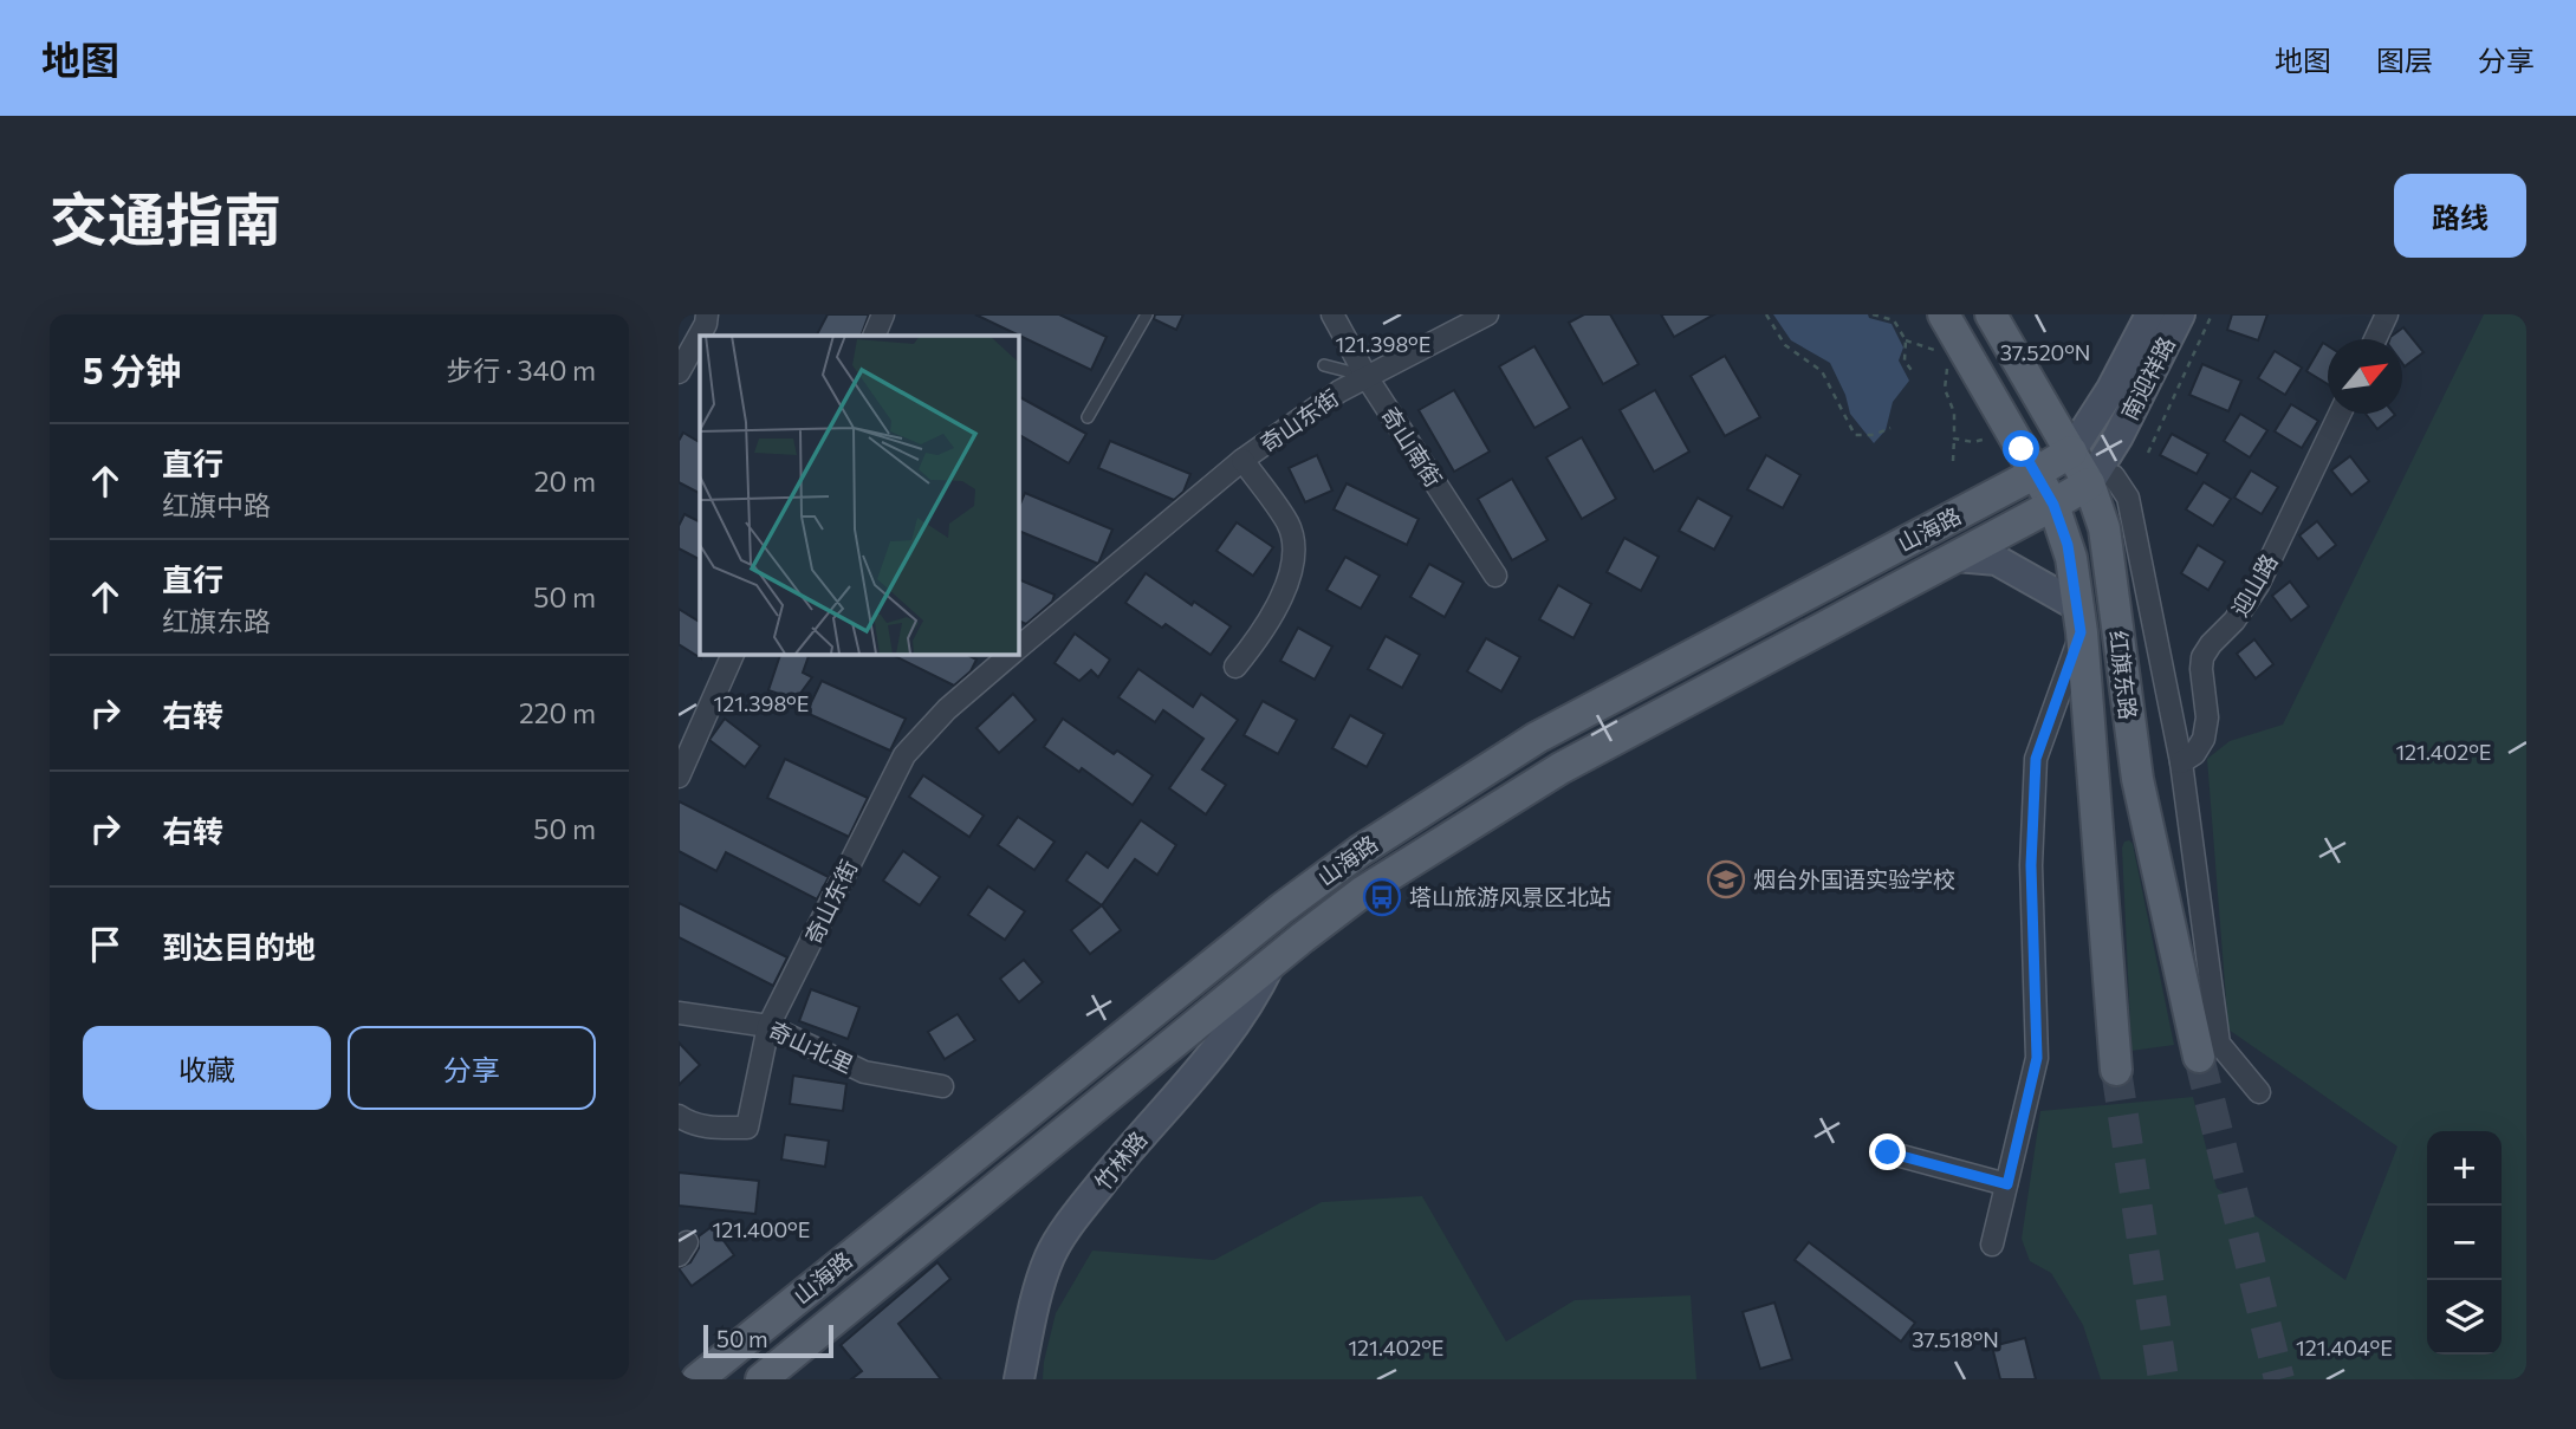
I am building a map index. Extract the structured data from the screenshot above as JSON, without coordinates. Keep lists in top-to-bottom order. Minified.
{"streets":{"main road":["南迎祥路","山海路","红旗东路","竹林路"],"street":["奇山东街","奇山南街","迎山路","奇山北里"]},"crossings":[["南迎祥路","山海路"],["南迎祥路","红旗东路"],["奇山东街","奇山南街"],["奇山东街","奇山北里"],["山海路","红旗东路"],["山海路","竹林路"]],"places":{"school or university":["烟台外国语实验学校"],"bus stop":["塔山旅游风景区北站"]},"scale_bar":"50 m","north":"top right","page":{"header":"地图","nav":["地图","图层","分享"],"title":"交通指南","buttons":["路线",["收藏","分享"]],"heading":["5 分钟","步行 · 340 m"],"list":[["直行","红旗中路","20 m"],["直行","红旗东路","50 m"],["右转","220 m"],["右转","50 m"],"到达目的地"],"map_buttons":["+","−"],"scale":"50 m"},"coordinates":["121.398°E","37.520°N","121.402°E","121.400°E","37.518°N","121.404°E"]}
